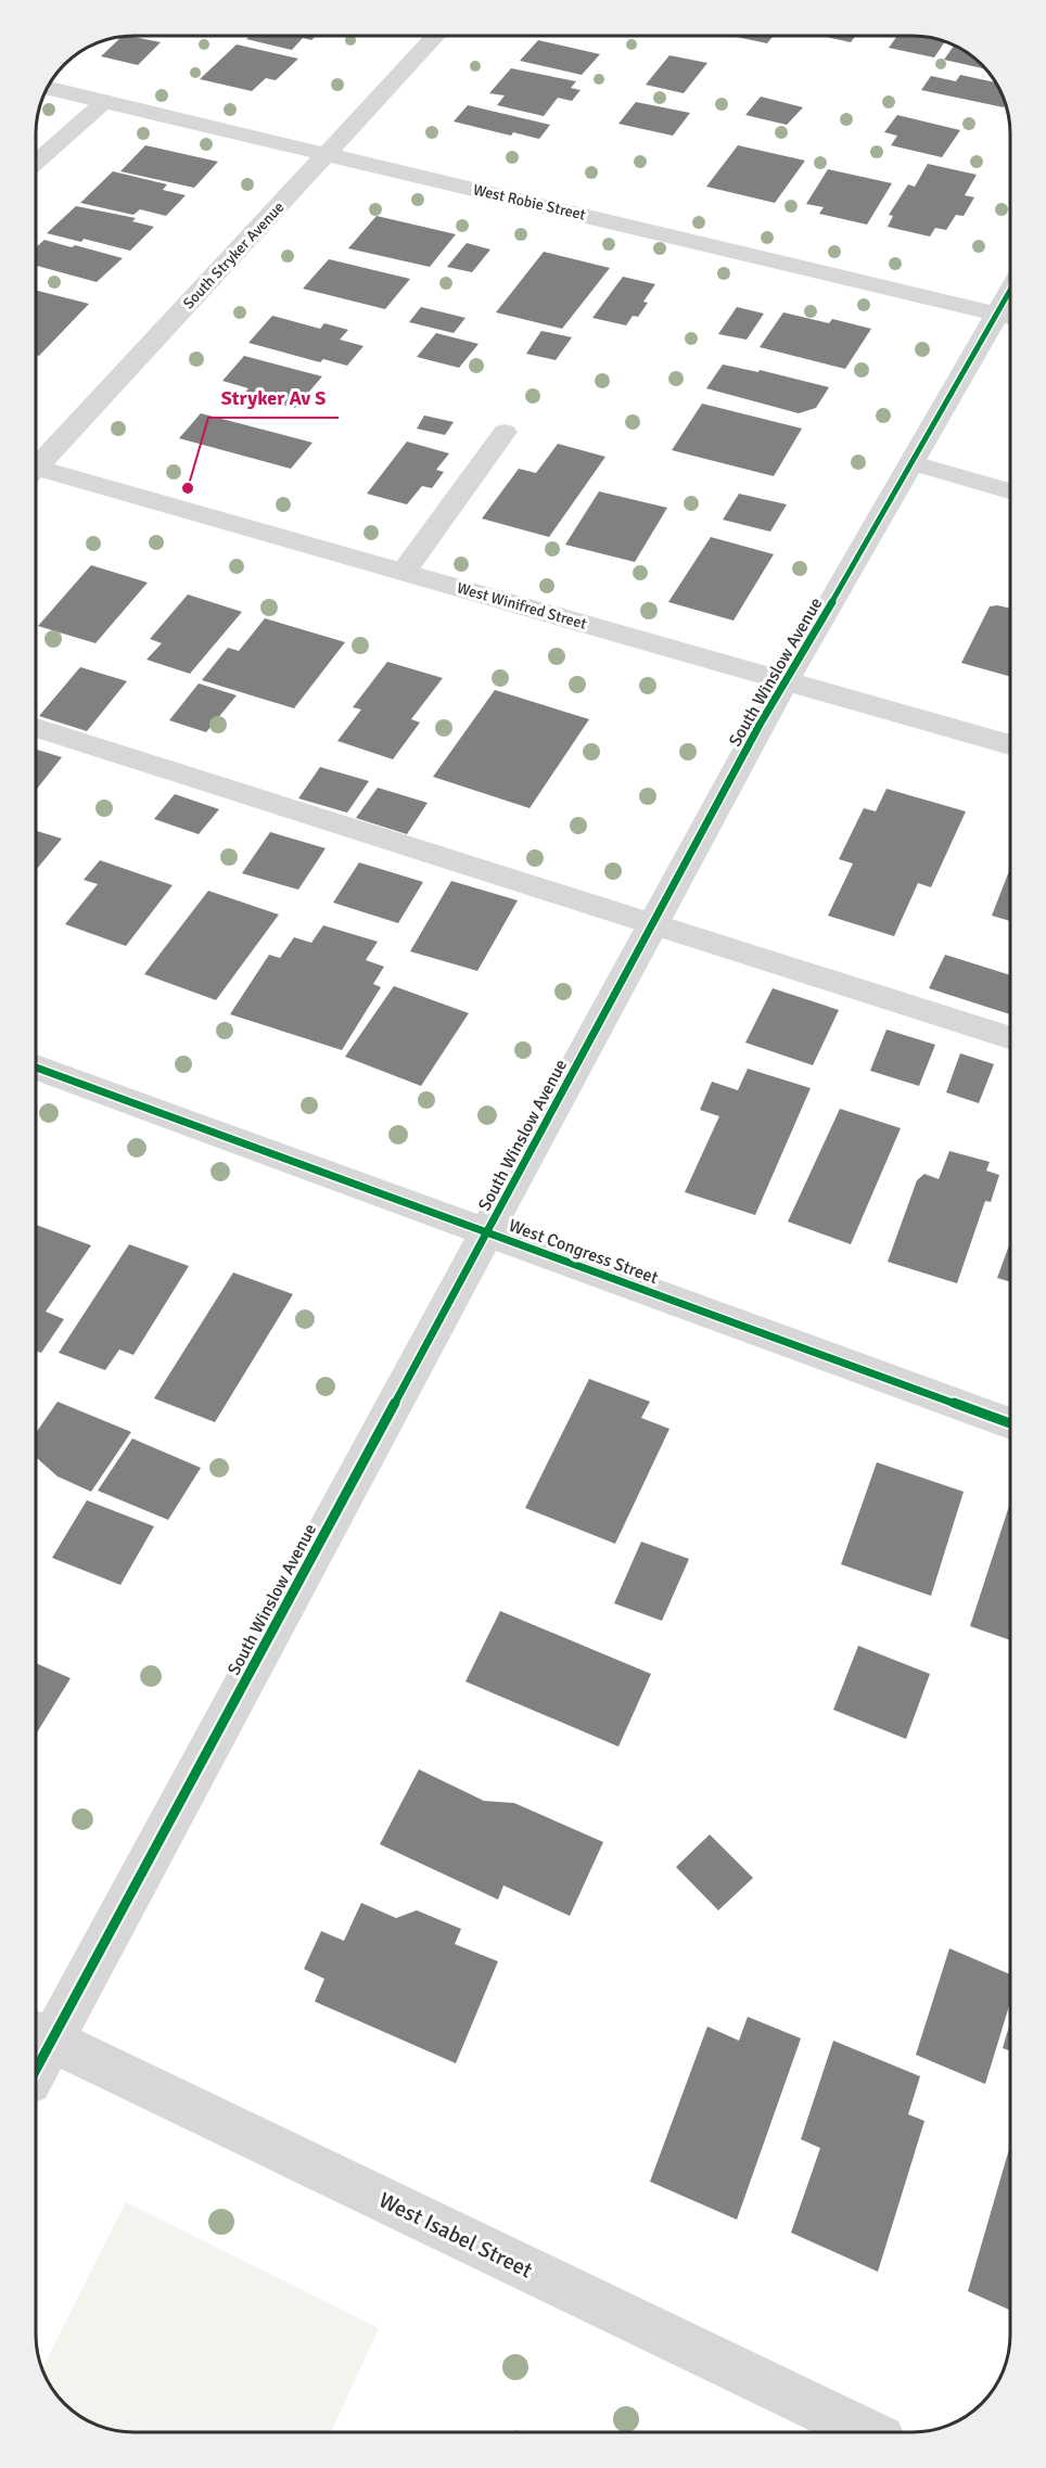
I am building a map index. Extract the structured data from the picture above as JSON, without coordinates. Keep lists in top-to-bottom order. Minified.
{"streets":{"street":["West Robie Street","South Stryker Avenue","West Winifred Street","South Winslow Avenue","West Congress Street","West Isabel Street"]},"crossings":[["West Robie Street","South Stryker Avenue"],["West Robie Street","South Winslow Avenue"],["West Winifred Street","South Winslow Avenue"],["South Winslow Avenue","West Congress Street"],["South Winslow Avenue","West Isabel Street"]],"places":["Stryker Av S"]}
